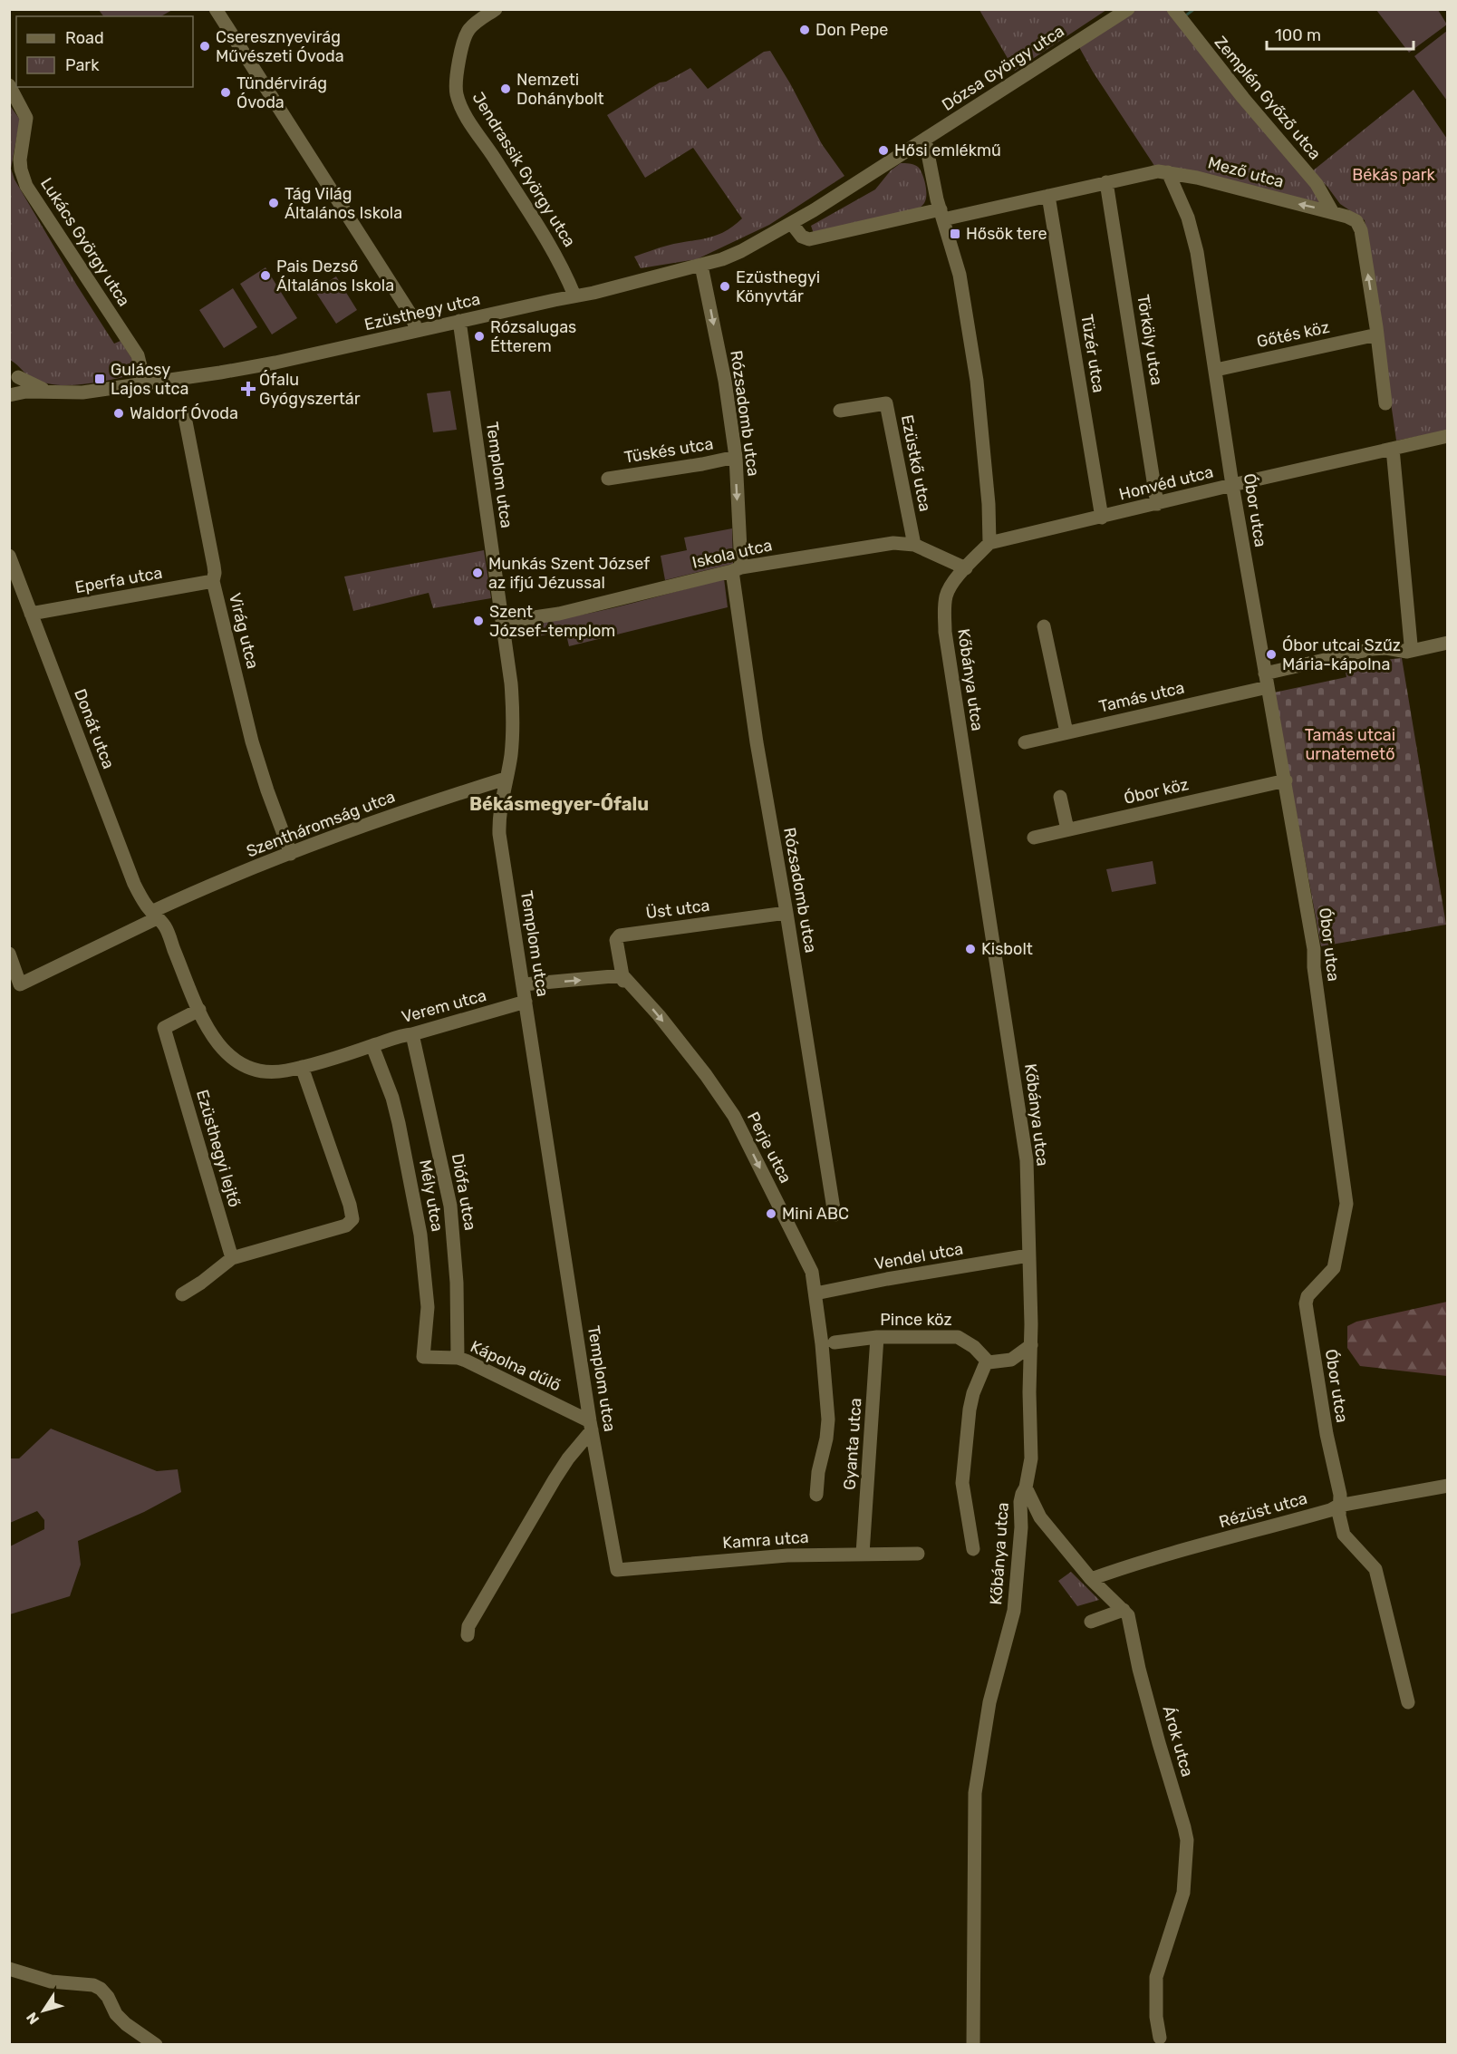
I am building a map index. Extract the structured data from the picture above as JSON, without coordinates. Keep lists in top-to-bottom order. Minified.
{"streets":{"street":["Dózsa György utca","Zemplén Győző utca","Jendrassik György utca","Mező utca","Lukács György utca","Ezüsthegy utca","Gőtés köz","Törköly utca","Tüzér utca","Rózsadomb utca","Tüskés utca","Ezüstkő utca","Templom utca","Honvéd utca","Óbor utca","Iskola utca","Eperfa utca","Virág utca","Kőbánya utca","Tamás utca","Donát utca","Óbor köz","Szentháromság utca","Üst utca","Verem utca","Perje utca","Ezüsthegyi lejtő","Diófa utca","Mély utca","Vendel utca","Pince köz","Kápolna dűlő","Gyanta utca","Rézüst utca","Kamra utca","Árok utca"]},"crossings":[["Dózsa György utca","Ezüsthegy utca"],["Zemplén Győző utca","Mező utca"],["Jendrassik György utca","Ezüsthegy utca"],["Mező utca","Gőtés köz"],["Mező utca","Törköly utca"],["Mező utca","Tüzér utca"],["Mező utca","Óbor utca"],["Lukács György utca","Ezüsthegy utca"],["Ezüsthegy utca","Rózsadomb utca"],["Ezüsthegy utca","Templom utca"],["Gőtés köz","Óbor utca"],["Törköly utca","Honvéd utca"],["Tüzér utca","Honvéd utca"],["Rózsadomb utca","Tüskés utca"],["Rózsadomb utca","Iskola utca"],["Rózsadomb utca","Üst utca"],["Ezüstkő utca","Iskola utca"],["Templom utca","Iskola utca"],["Templom utca","Szentháromság utca"],["Templom utca","Verem utca"],["Templom utca","Kápolna dűlő"],["Templom utca","Kamra utca"],["Honvéd utca","Óbor utca"],["Honvéd utca","Kőbánya utca"],["Óbor utca","Tamás utca"],["Óbor utca","Óbor köz"],["Óbor utca","Rézüst utca"],["Iskola utca","Kőbánya utca"],["Eperfa utca","Virág utca"],["Eperfa utca","Donát utca"],["Virág utca","Szentháromság utca"],["Kőbánya utca","Vendel utca"],["Kőbánya utca","Árok utca"],["Donát utca","Szentháromság utca"],["Donát utca","Verem utca"],["Donát utca","Ezüsthegyi lejtő"],["Donát utca","Mély utca"],["Üst utca","Perje utca"],["Verem utca","Diófa utca"],["Verem utca","Mély utca"],["Perje utca","Vendel utca"],["Diófa utca","Kápolna dűlő"],["Mély utca","Kápolna dűlő"],["Pince köz","Gyanta utca"],["Gyanta utca","Kamra utca"],["Rézüst utca","Árok utca"]],"one_way":["Mező utca","Perje utca"],"districts":["Békásmegyer-Ófalu"],"parks":["Békás park","Tamás utcai urnatemető"],"places":{"other":["Don Pepe","Cseresznyevirág Művészeti Óvoda","Nemzeti Dohánybolt","Tündérvirág Óvoda","Hősi emlékmű","Tág Világ Általános Iskola","Pais Dezső Általános Iskola","Ezüsthegyi Könyvtár","Rózsalugas Étterem","Waldorf Óvoda","Munkás Szent József az ifjú Jézussal","Szent József-templom","Óbor utcai Szűz Mária-kápolna","Kisbolt","Mini ABC"],"transit":["Hősök tere","Gulácsy Lajos utca"],"health":["Ófalu Gyógyszertár"]},"legend":["Road","Park"],"scale_bar":"100 m","north":"bottom left"}
